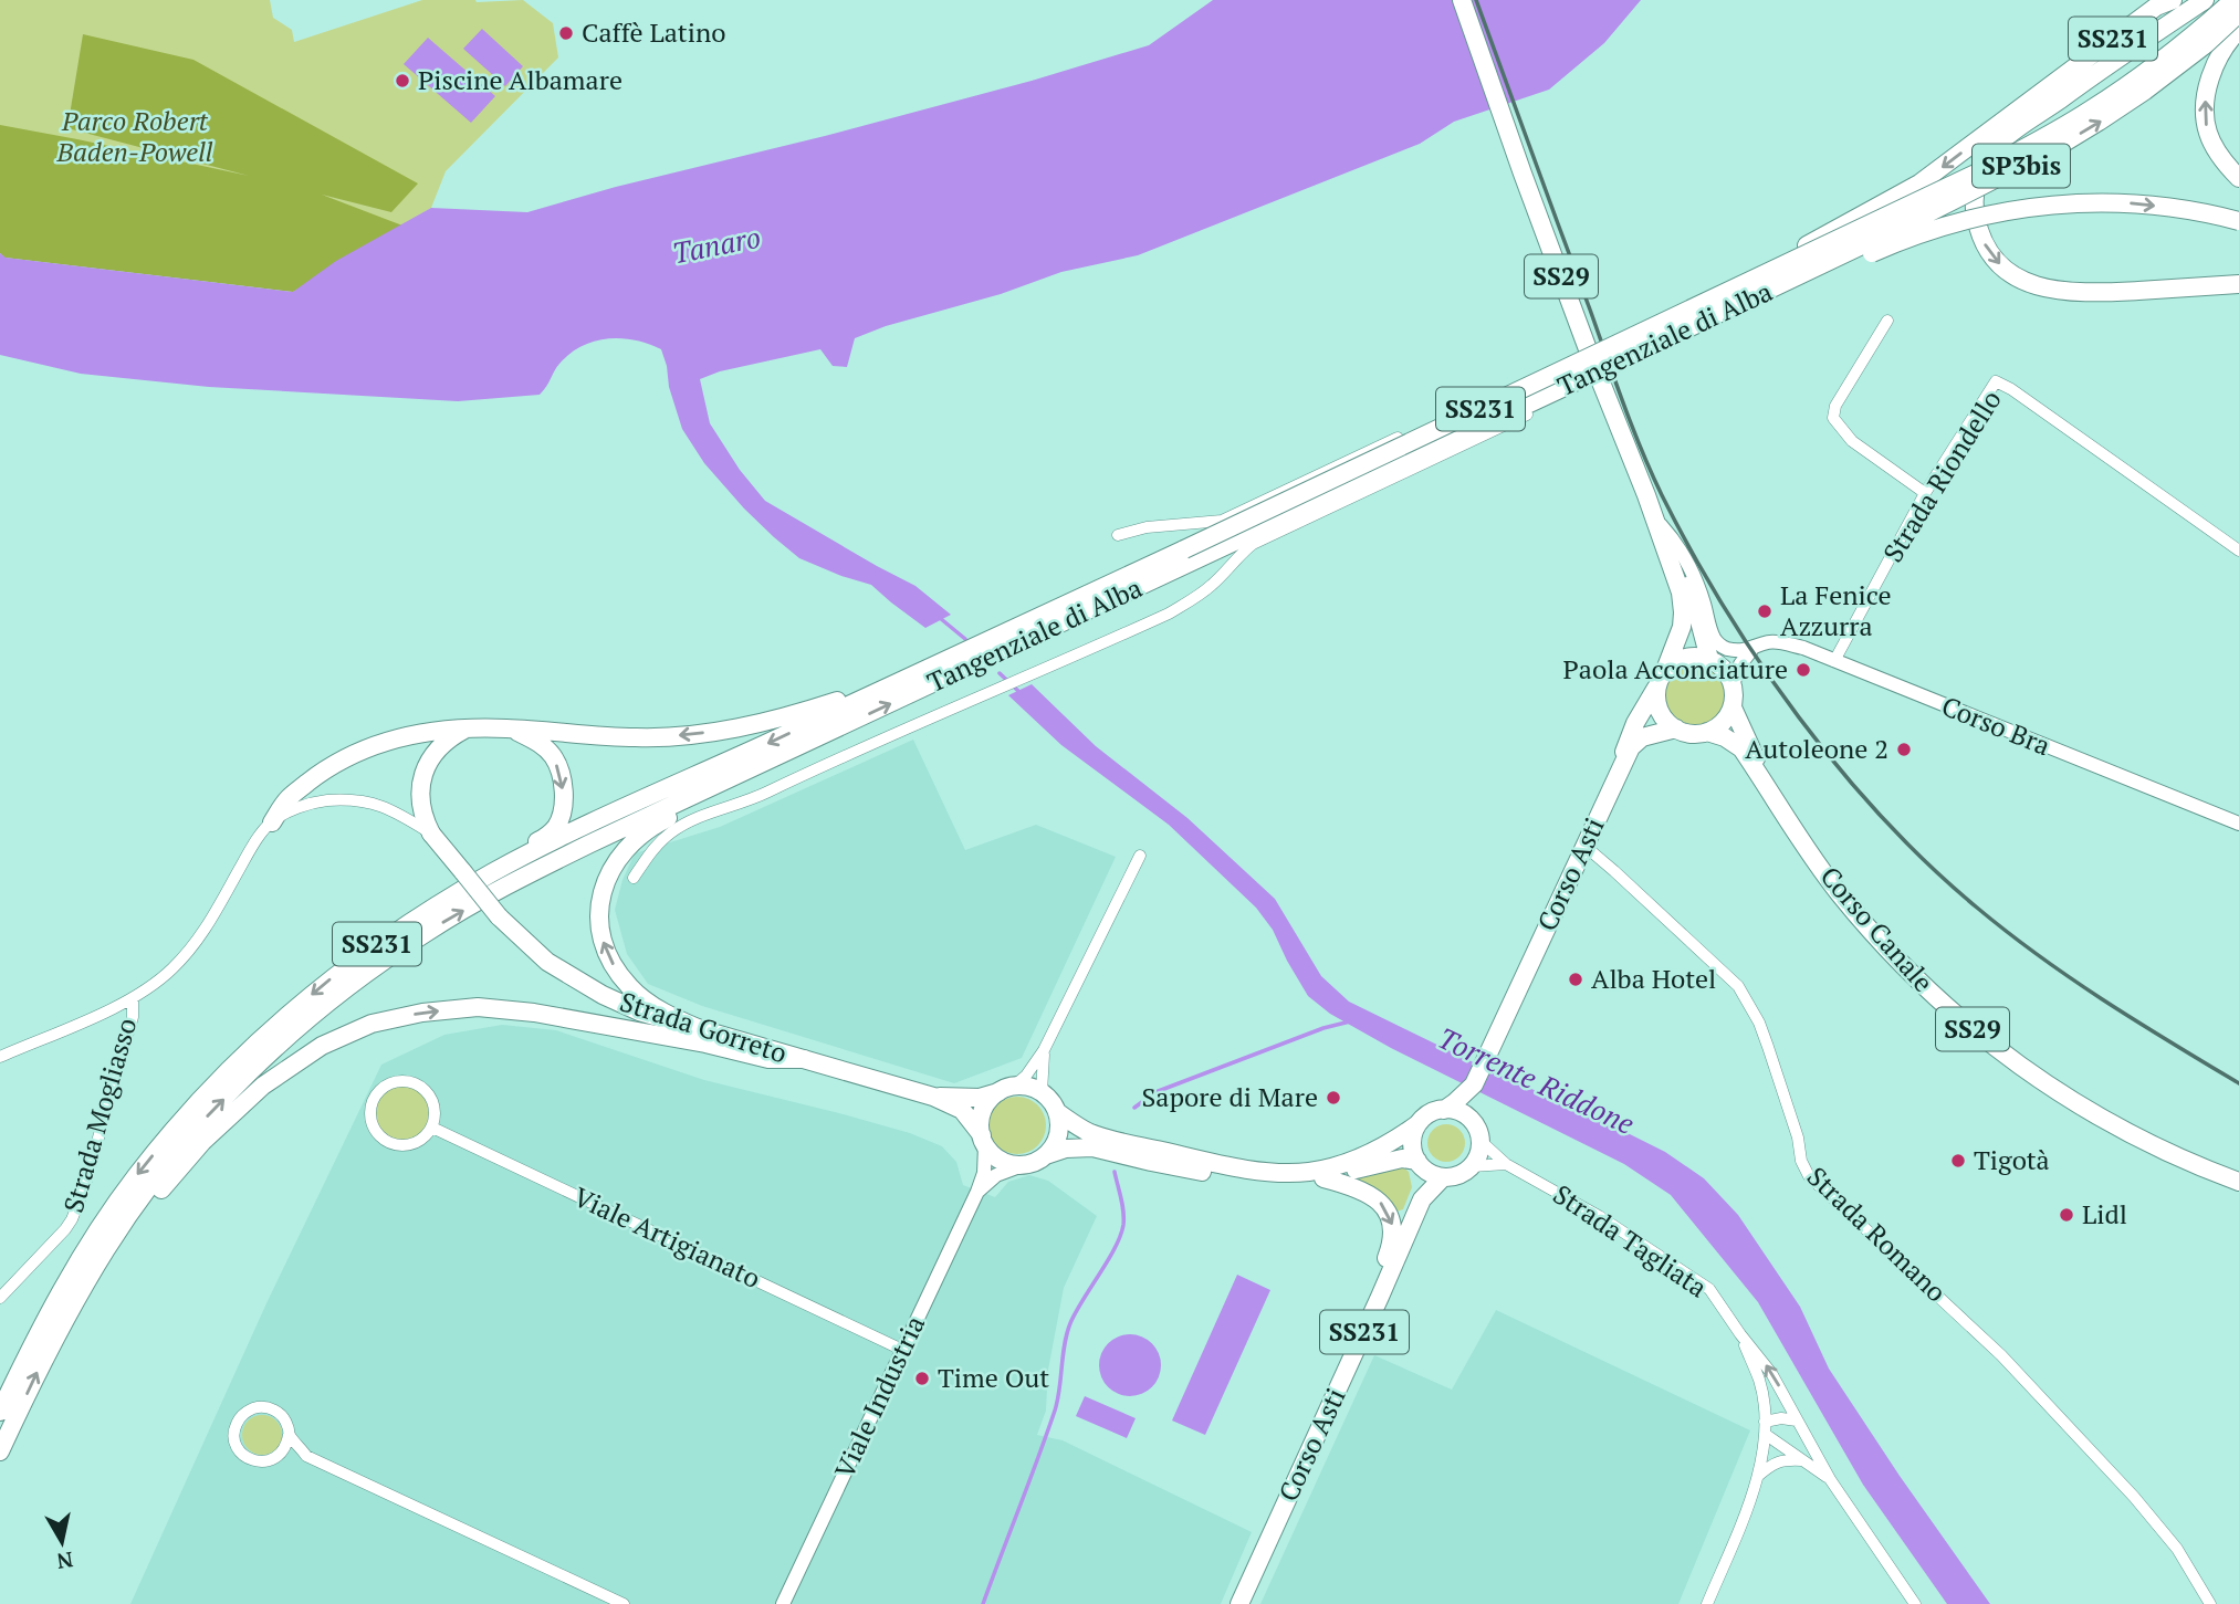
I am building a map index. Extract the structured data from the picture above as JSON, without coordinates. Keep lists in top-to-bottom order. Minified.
{"streets":{"main road":["SS231","SP3bis","SS29","Tangenziale di Alba","Corso Asti","Corso Canale","Strada Gorreto"],"street":["Strada Riondello","Corso Bra","Strada Mogliasso","Strada Romano","Viale Artigianato","Strada Tagliata","Viale Industria"]},"crossings":[["SS231","Tangenziale di Alba"],["SS231","Corso Asti"],["SS231","Strada Tagliata"],["SS29","Corso Bra"],["SS29","Corso Asti"],["SS29","Corso Canale"],["Strada Riondello","Corso Bra"],["Corso Asti","Corso Canale"],["Corso Asti","Strada Romano"],["Strada Gorreto","Strada Mogliasso"],["Strada Gorreto","Viale Industria"],["Viale Artigianato","Viale Industria"]],"water":["Tanaro","Torrente Riddone"],"parks":["Parco Robert Baden-Powell"],"places":["Caffè Latino","Piscine Albamare","La Fenice Azzurra","Paola Acconciature","Autoleone 2","Alba Hotel","Sapore di Mare","Tigotà","Lidl","Time Out"],"north":"bottom"}
